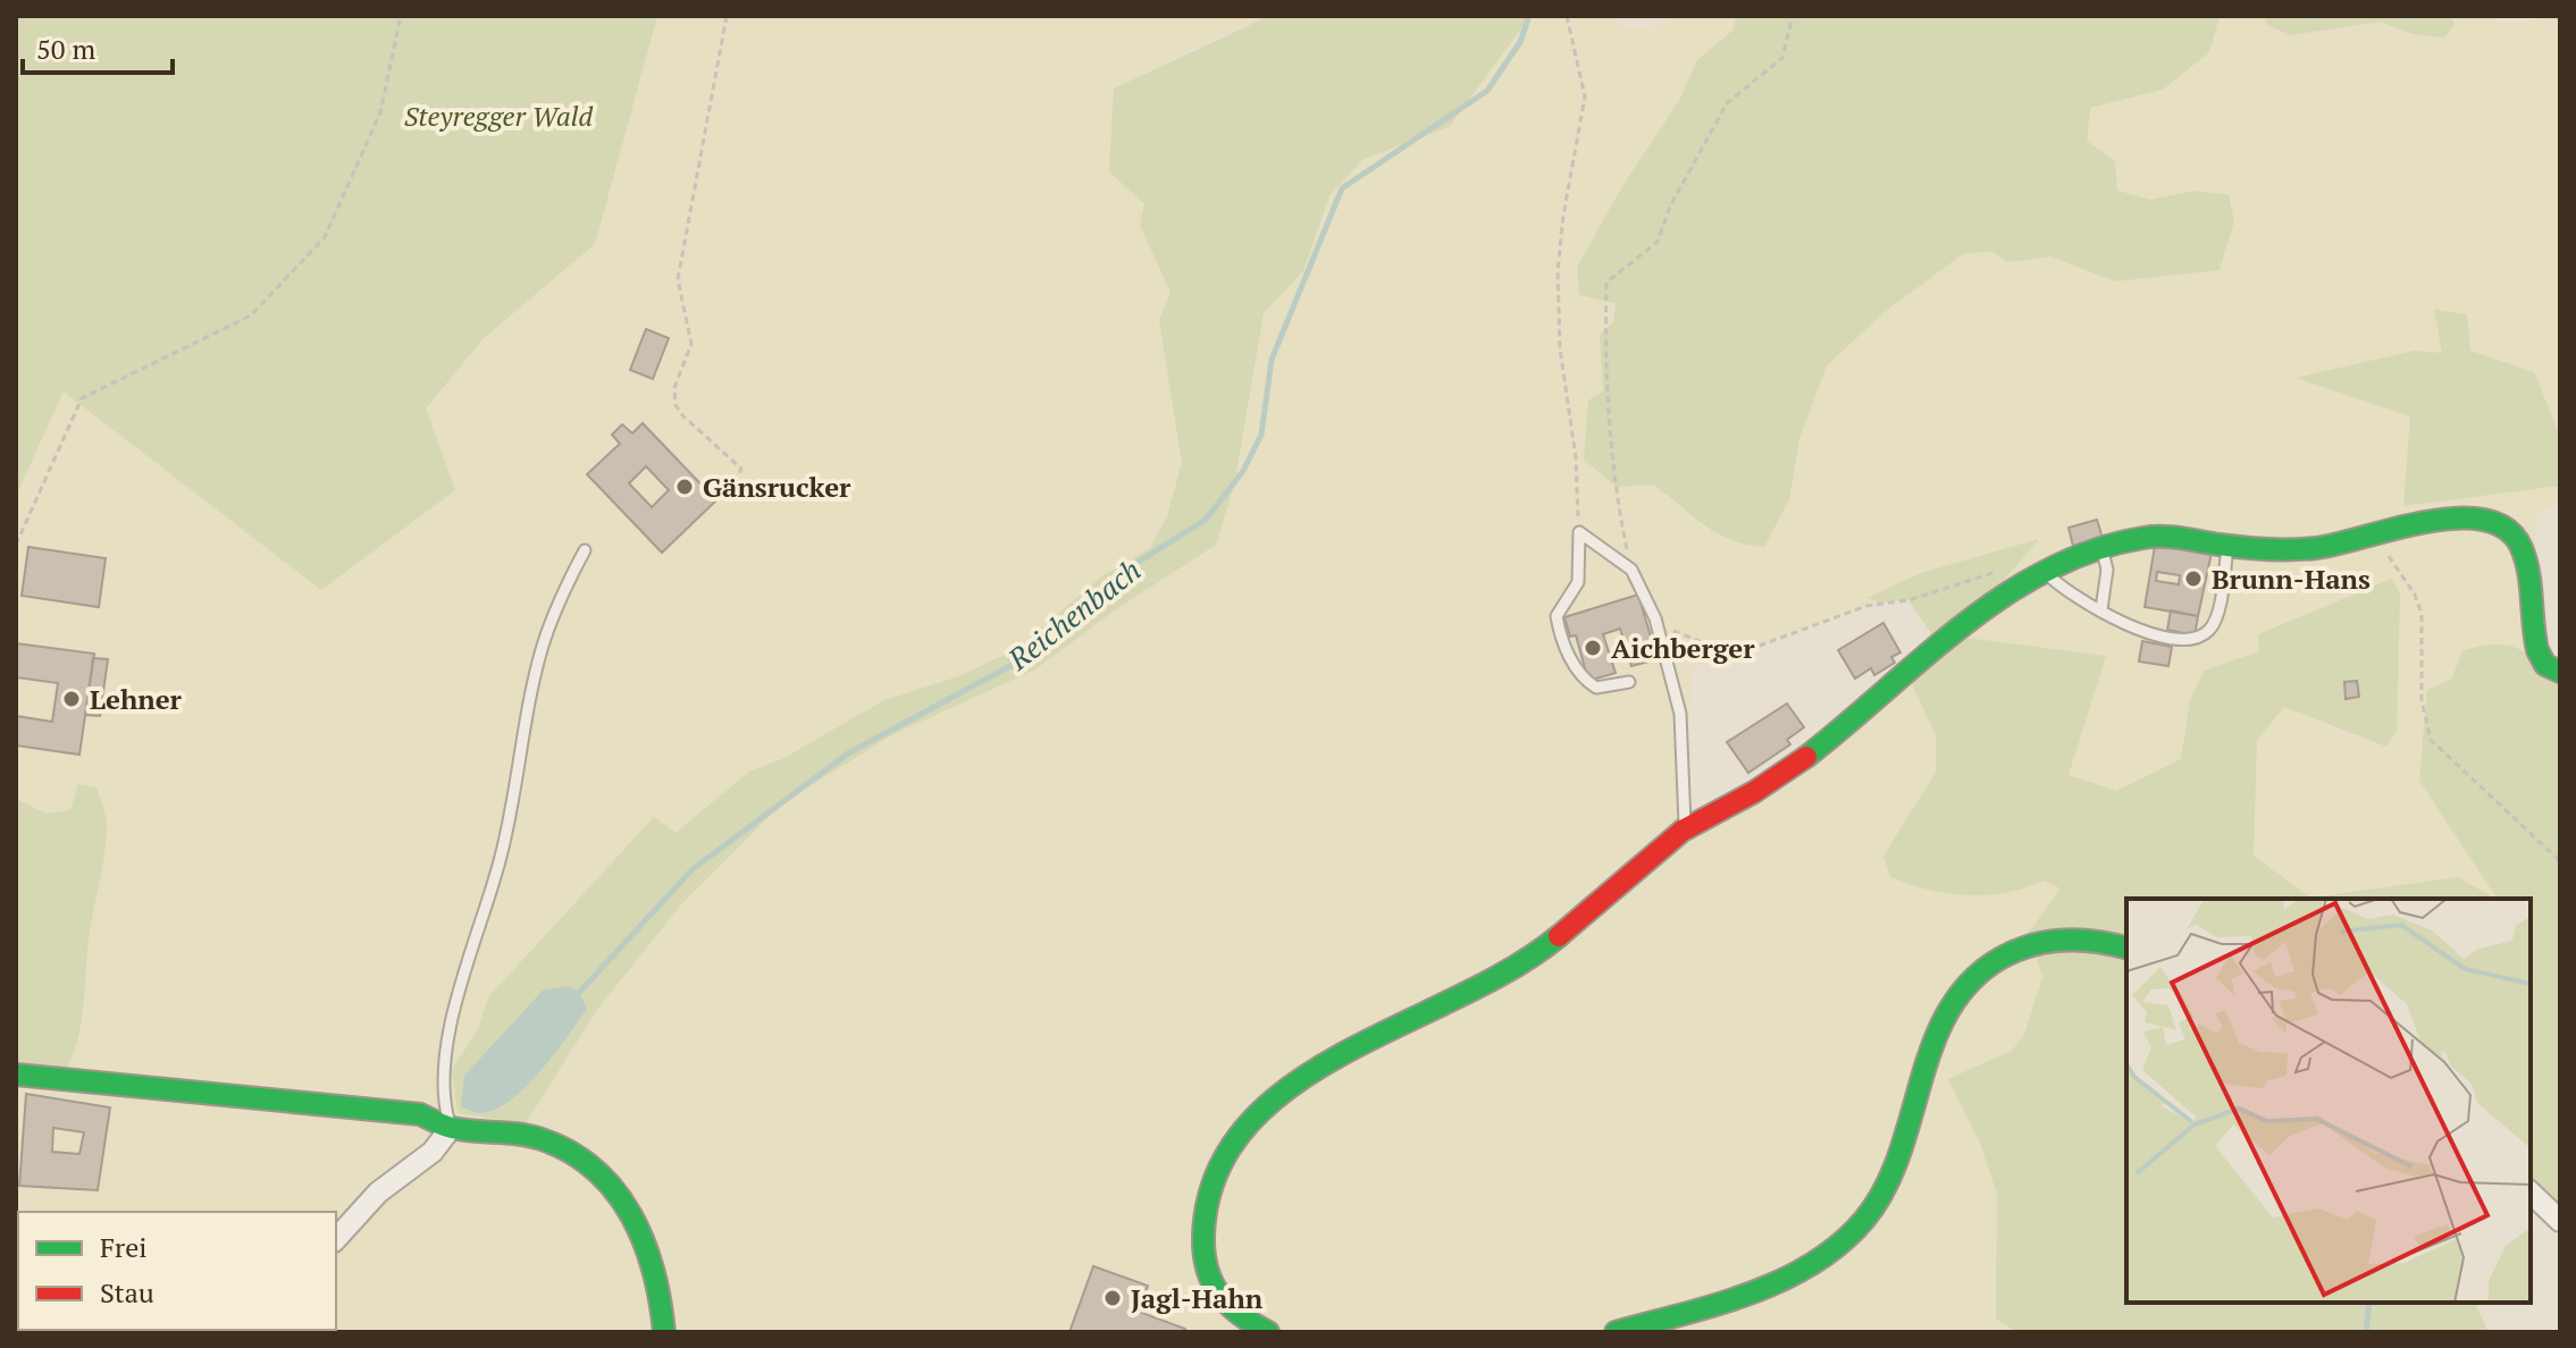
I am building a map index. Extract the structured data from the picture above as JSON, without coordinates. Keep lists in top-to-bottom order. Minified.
{"water":["Reichenbach"],"parks":["Steyregger Wald"],"places":["Gänsrucker","Brunn-Hans","Aichberger","Lehner","Jagl-Hahn"],"legend":["Frei","Stau"],"scale_bar":"50 m"}
